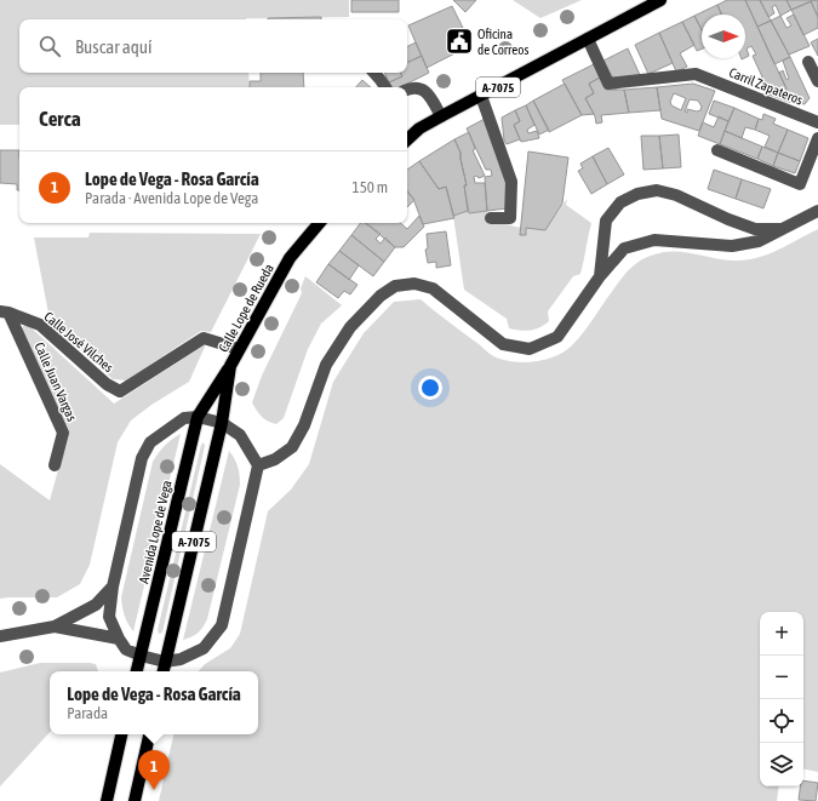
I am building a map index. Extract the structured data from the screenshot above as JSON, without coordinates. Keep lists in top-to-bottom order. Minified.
{"streets":{"main road":["A-7075","Calle Lope de Rueda","Avenida Lope de Vega"],"street":["Carril Zapateros","Calle José Vilches","Calle Juan Vargas"]},"crossings":[["Carril Zapateros","A-7075"],["A-7075","Calle Lope de Rueda"],["Calle Lope de Rueda","Calle José Vilches"],["Calle Lope de Rueda","Avenida Lope de Vega"],["Calle José Vilches","Calle Juan Vargas"]],"places":{"public building":["Oficina de Correos"]},"north":"right","page":{"search":"Buscar aquí","heading":"Cerca","list":[{"mark":"1","name":"Lope de Vega - Rosa García","note":"Parada · Avenida Lope de Vega","value":"150 m"}],"map_buttons":["+","−"],"popup":["Lope de Vega - Rosa García","Parada"],"pins":"1"}}
